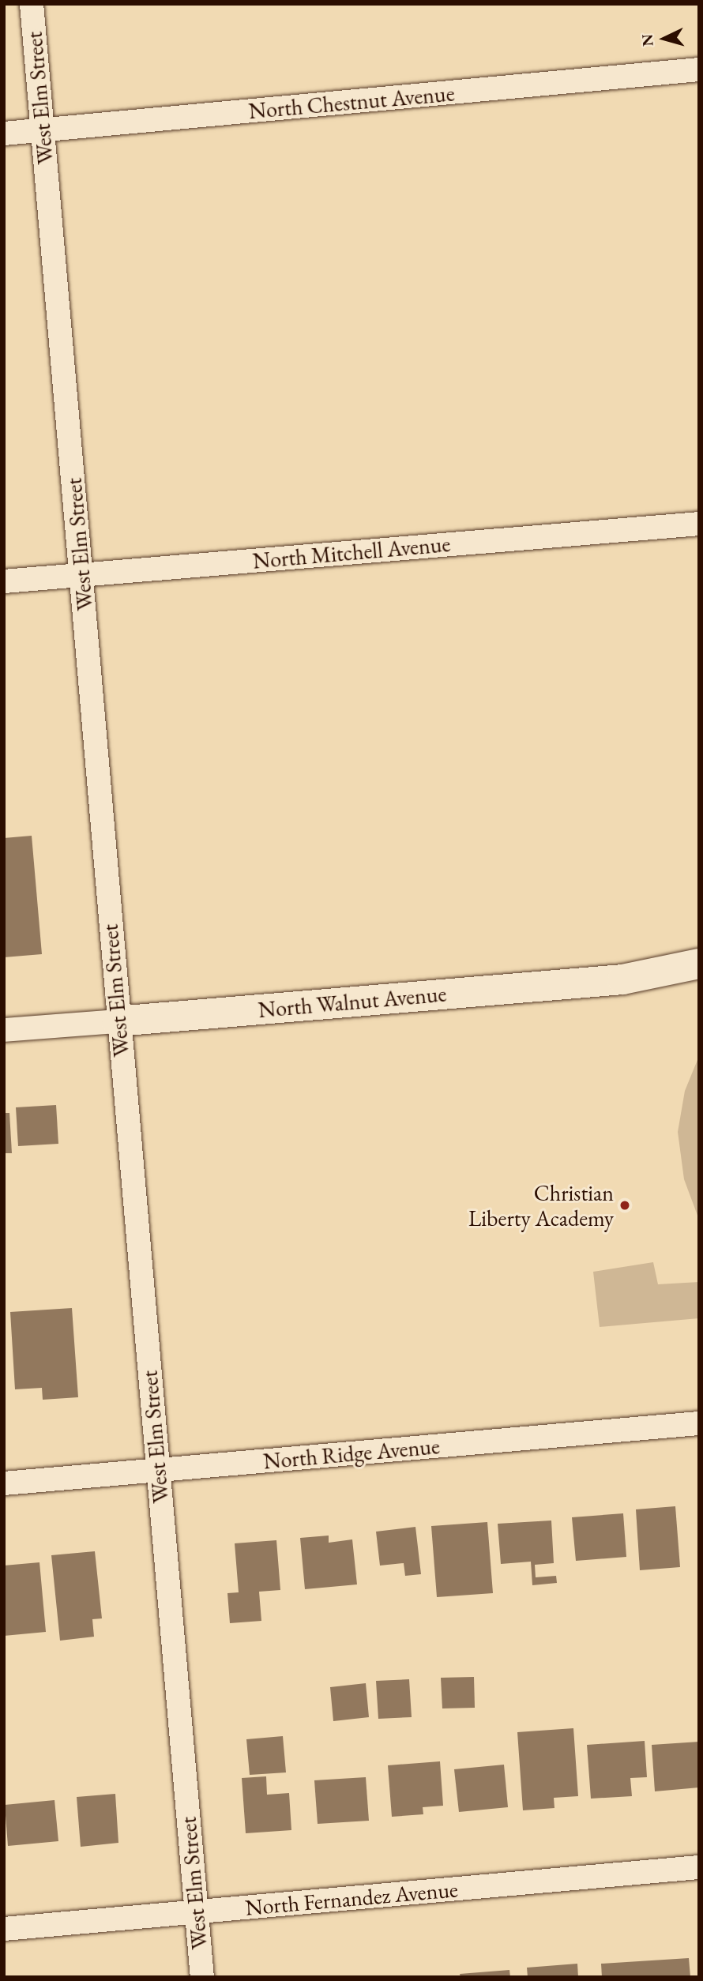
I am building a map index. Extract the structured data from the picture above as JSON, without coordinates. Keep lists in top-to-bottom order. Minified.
{"streets":{"street":["West Elm Street","North Chestnut Avenue","North Mitchell Avenue","North Walnut Avenue","North Ridge Avenue","North Fernandez Avenue"]},"crossings":[["West Elm Street","North Chestnut Avenue"],["West Elm Street","North Mitchell Avenue"],["West Elm Street","North Walnut Avenue"],["West Elm Street","North Ridge Avenue"],["West Elm Street","North Fernandez Avenue"]],"places":["Christian Liberty Academy"],"north":"left"}
